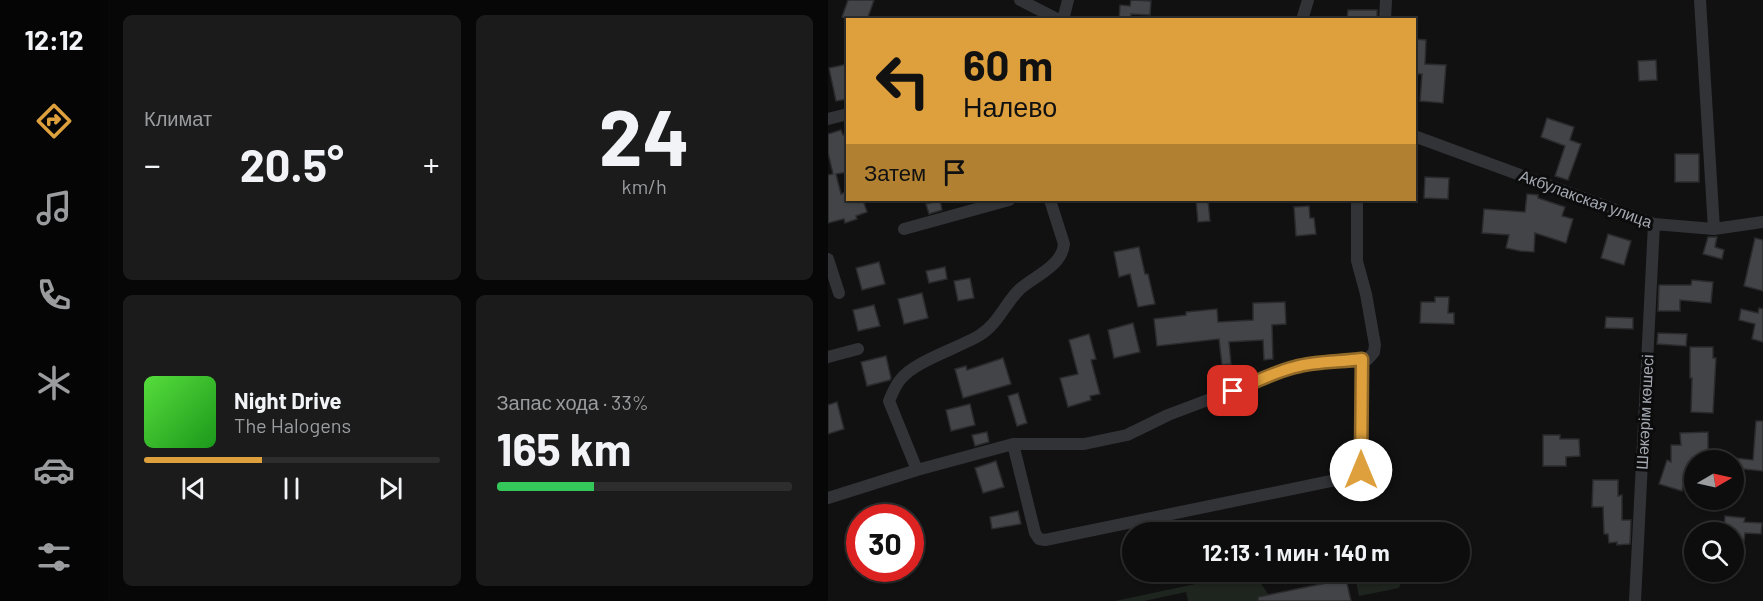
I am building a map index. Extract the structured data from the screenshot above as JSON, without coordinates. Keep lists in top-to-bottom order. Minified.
{"streets":{"street":["Акбулакская улица","Шәкәрім көшесі"]},"crossings":[["Акбулакская улица","Шәкәрім көшесі"]],"north":"right","page":{"tabs":"12:12","tile":["Климат",["24","km/h"],["Запас хода · 33%","165 km"]],"turn":["60 m","Налево"],"heat":["−","20.5°","+"],"then":"Затем","song":["Night Drive","The Halogens"],"limit":"30","trip":"12:13 · 1 мин · 140 m"}}
